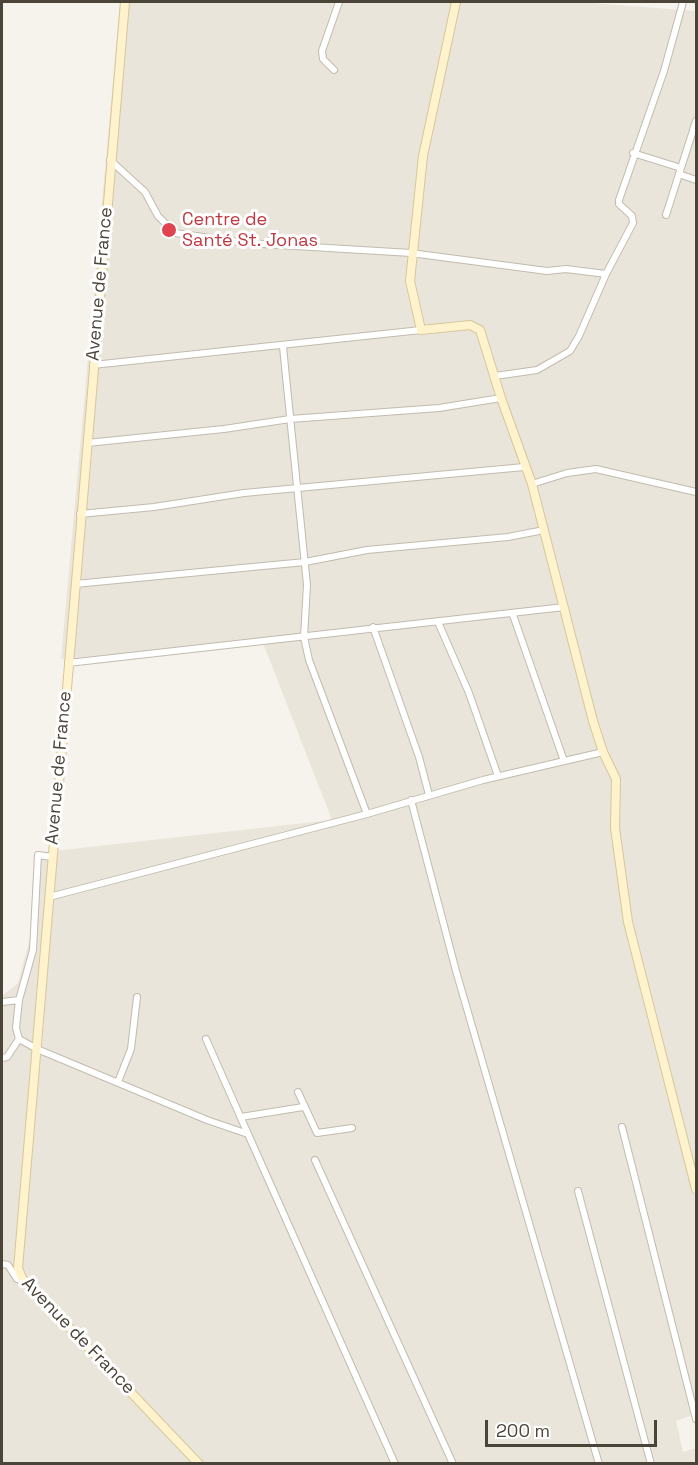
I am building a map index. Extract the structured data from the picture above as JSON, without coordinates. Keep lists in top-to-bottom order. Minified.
{"streets":{"main road":["Avenue de France"]},"places":["Centre de Santé St. Jonas"],"scale_bar":"200 m"}
